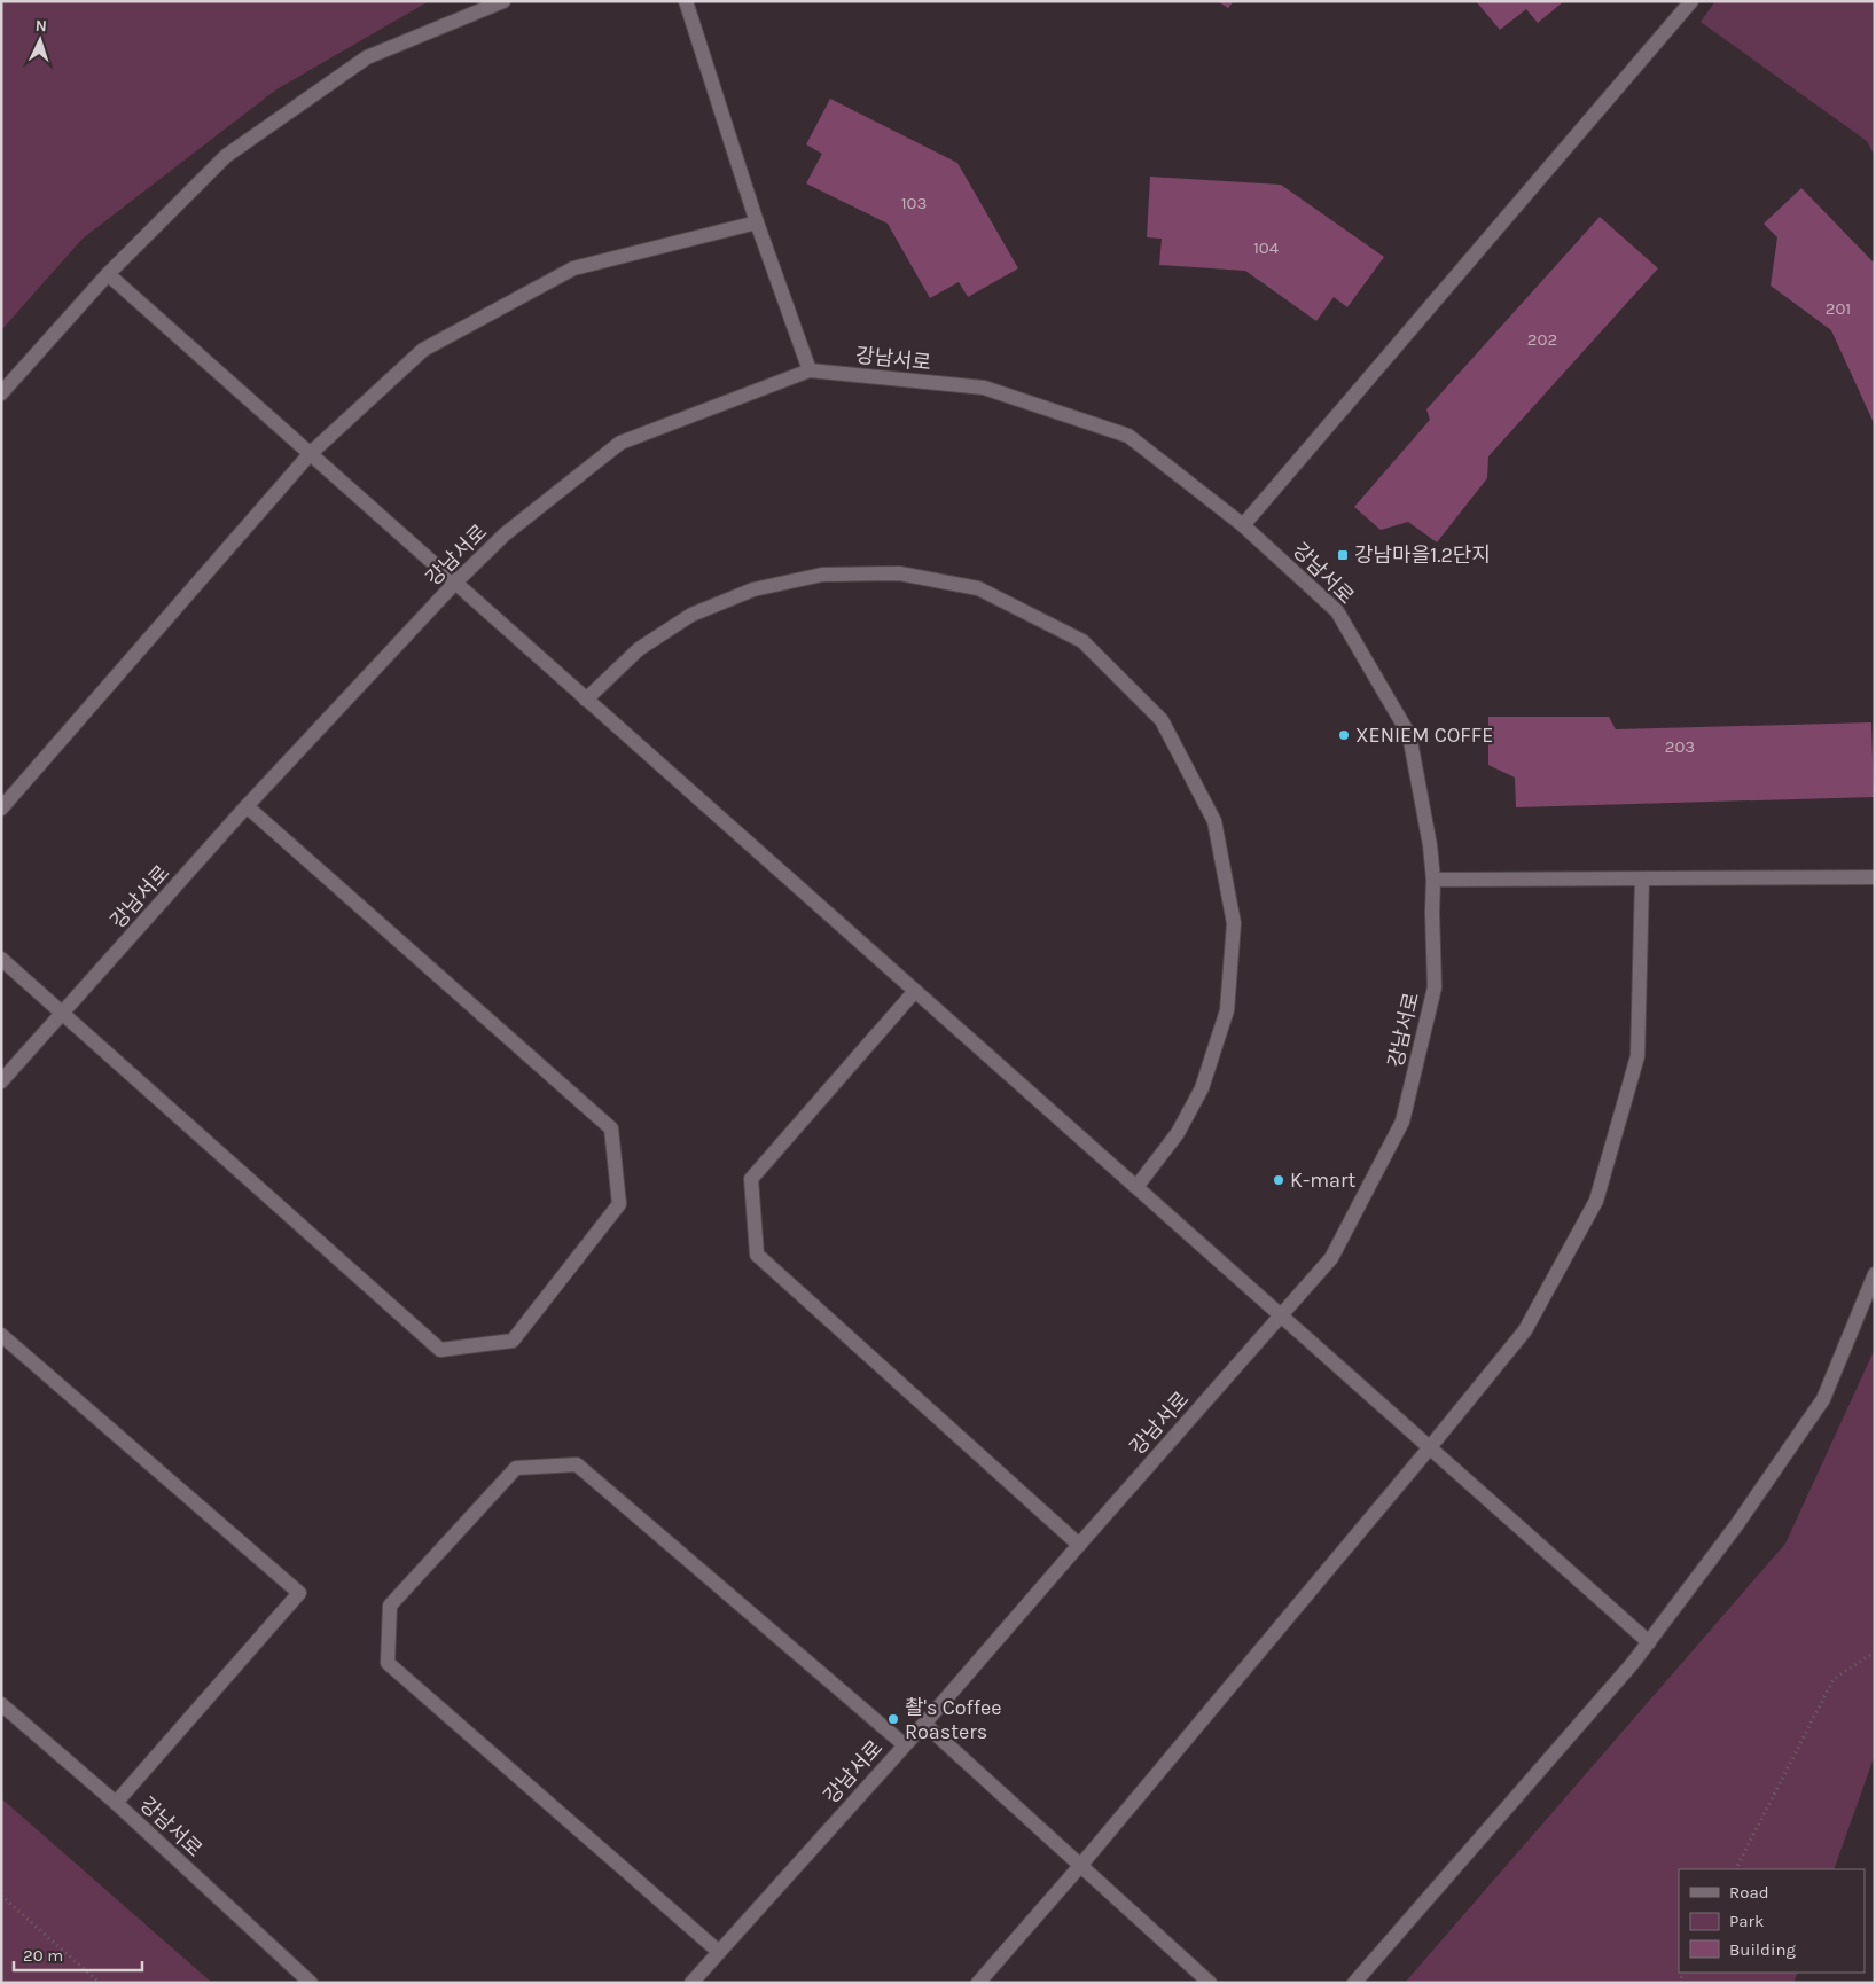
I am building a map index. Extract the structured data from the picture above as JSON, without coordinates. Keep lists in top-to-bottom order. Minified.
{"streets":{"street":["강남서로"]},"places":{"transit":["강남마을1.2단지"],"other":["XENIEM COFFE","K-mart","촬's Coffee Roasters"]},"house_numbers":["103","104","201","202","203"],"legend":["Road","Park","Building"],"scale_bar":"20 m","north":"top"}
